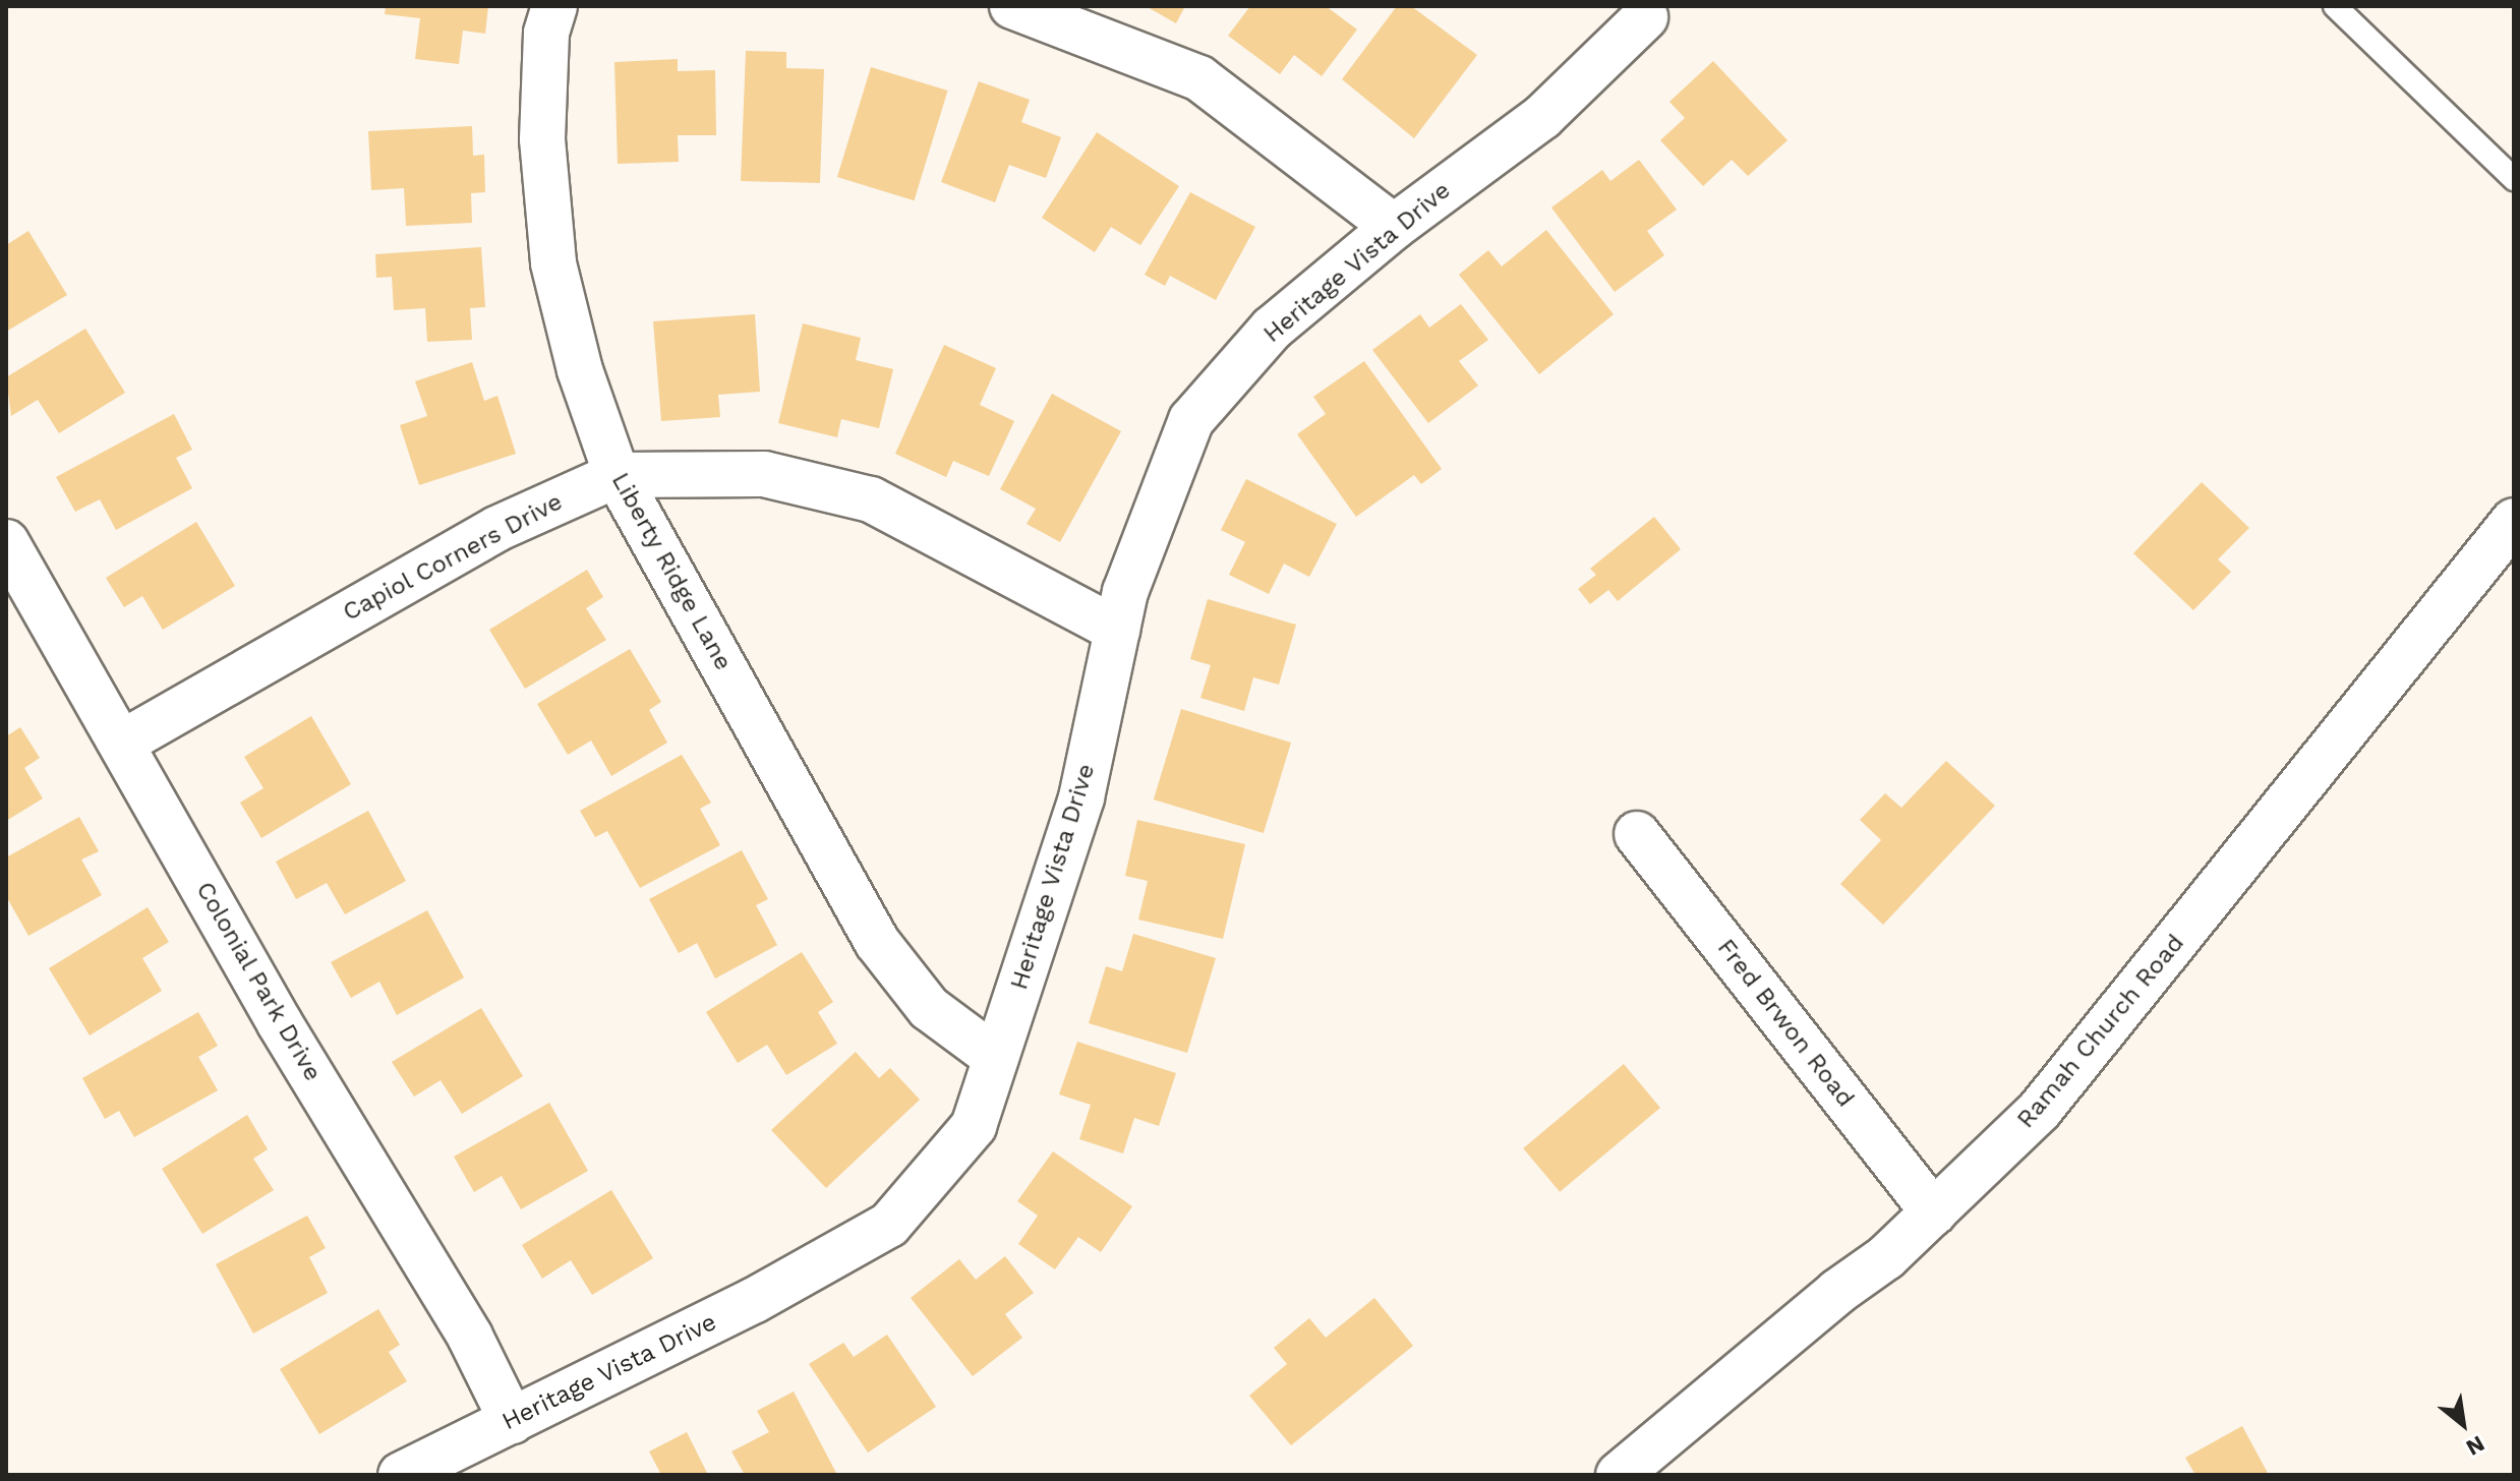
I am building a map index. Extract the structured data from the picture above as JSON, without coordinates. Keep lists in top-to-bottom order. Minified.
{"streets":{"street":["Heritage Vista Drive","Capiol Corners Drive","Liberty Ridge Lane","Colonial Park Drive","Fred Brwon Road","Ramah Church Road"]},"crossings":[["Heritage Vista Drive","Capiol Corners Drive"],["Heritage Vista Drive","Liberty Ridge Lane"],["Heritage Vista Drive","Colonial Park Drive"],["Capiol Corners Drive","Liberty Ridge Lane"],["Capiol Corners Drive","Colonial Park Drive"],["Fred Brwon Road","Ramah Church Road"]],"north":"bottom right"}
